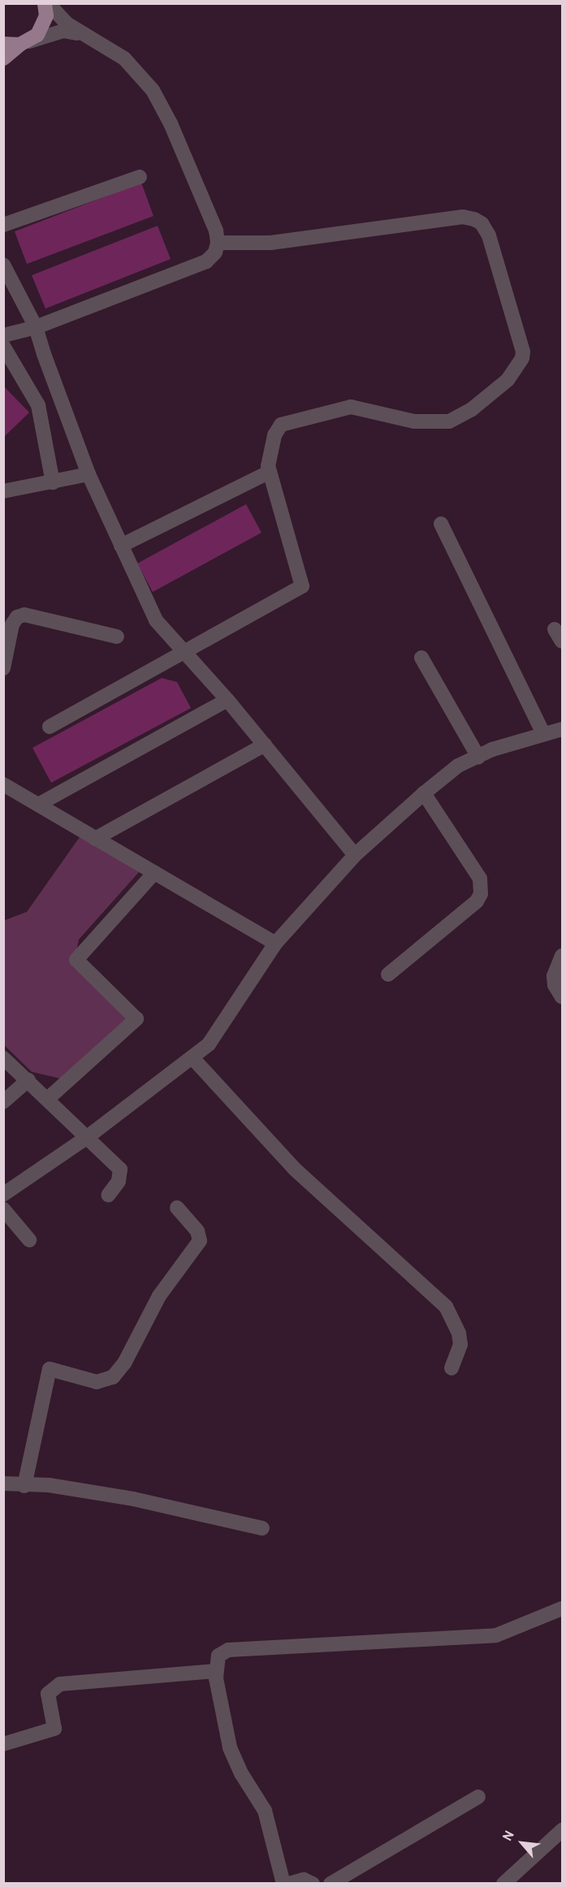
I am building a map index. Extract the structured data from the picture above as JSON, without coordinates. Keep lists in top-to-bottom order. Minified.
{"north":"top left"}
